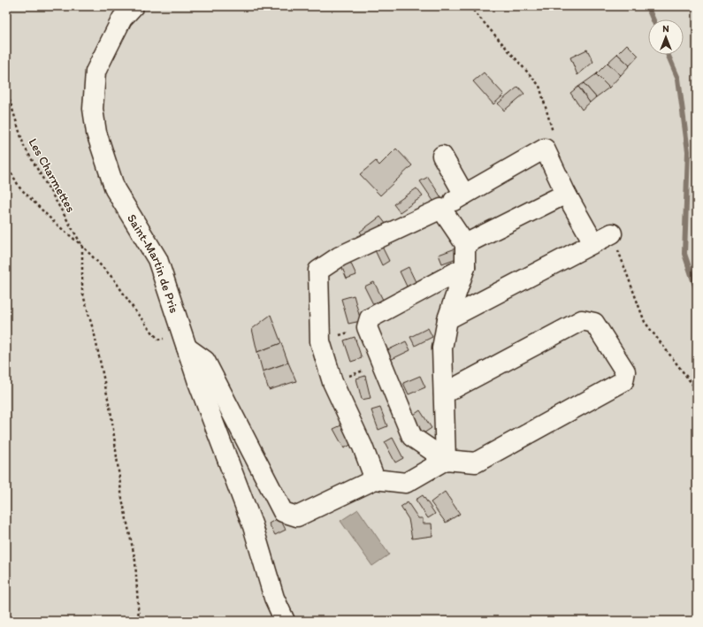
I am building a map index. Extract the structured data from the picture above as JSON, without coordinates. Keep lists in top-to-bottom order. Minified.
{"streets":{"street":["Saint-Martin de Pris"],"path":["Les Charmettes"]},"north":"top"}
